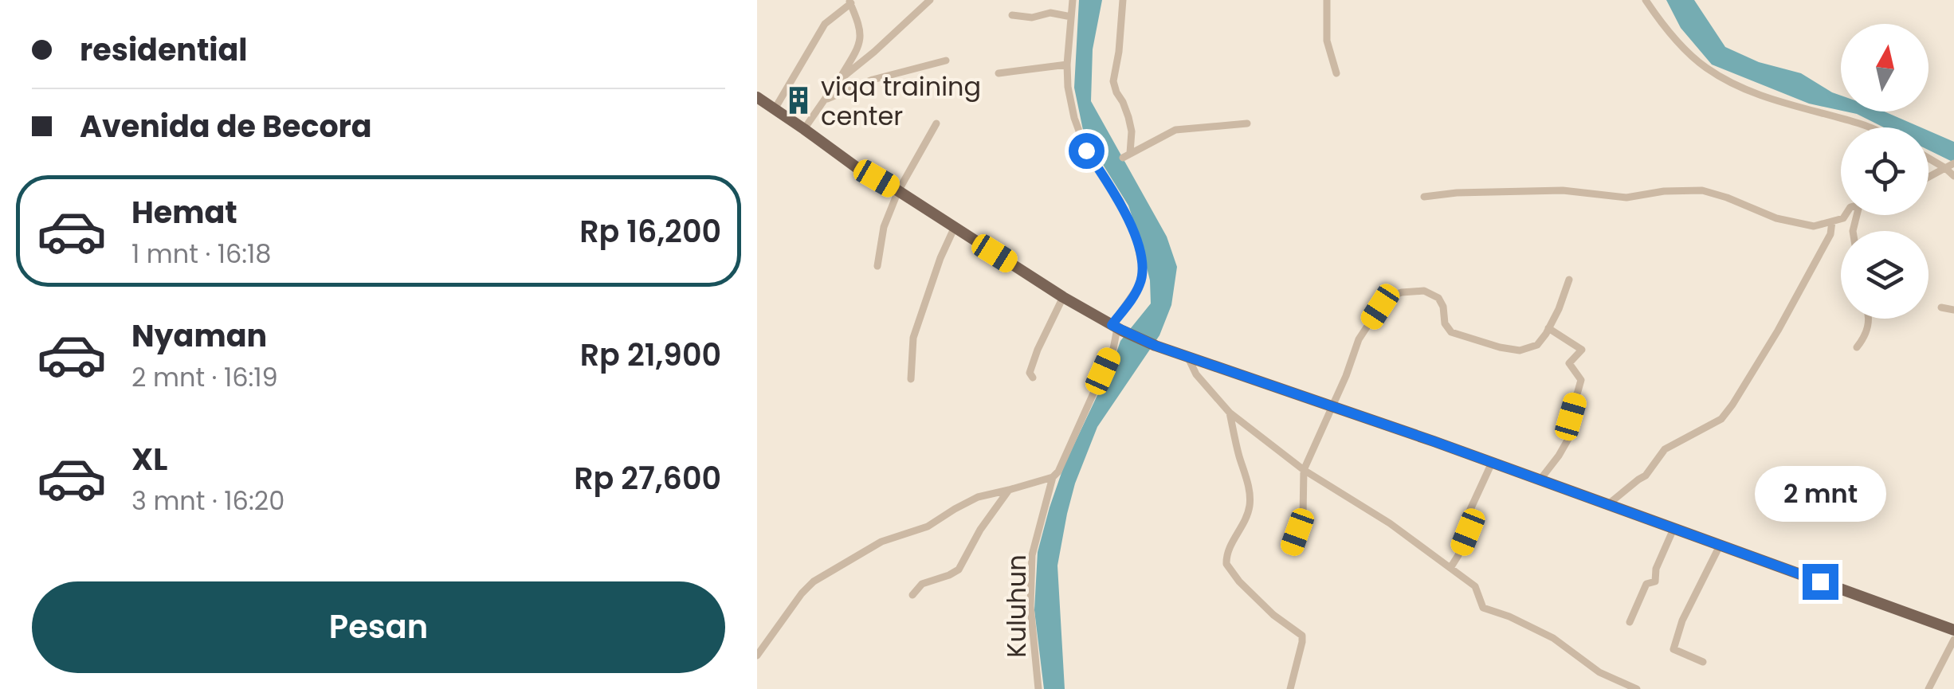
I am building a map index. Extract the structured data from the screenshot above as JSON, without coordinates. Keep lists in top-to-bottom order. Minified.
{"streets":{"street":["Kuluhun"]},"places":{"building":["viqa training center"]},"north":"top","page":{"banner":["residential","Avenida de Becora"],"list":[{"name":"Hemat","note":"1 mnt · 16:18","value":"Rp 16,200"},{"name":"Nyaman","note":"2 mnt · 16:19","value":"Rp 21,900"},{"name":"XL","note":"3 mnt · 16:20","value":"Rp 27,600"}],"bubble":"2 mnt","buttons":"Pesan"}}
